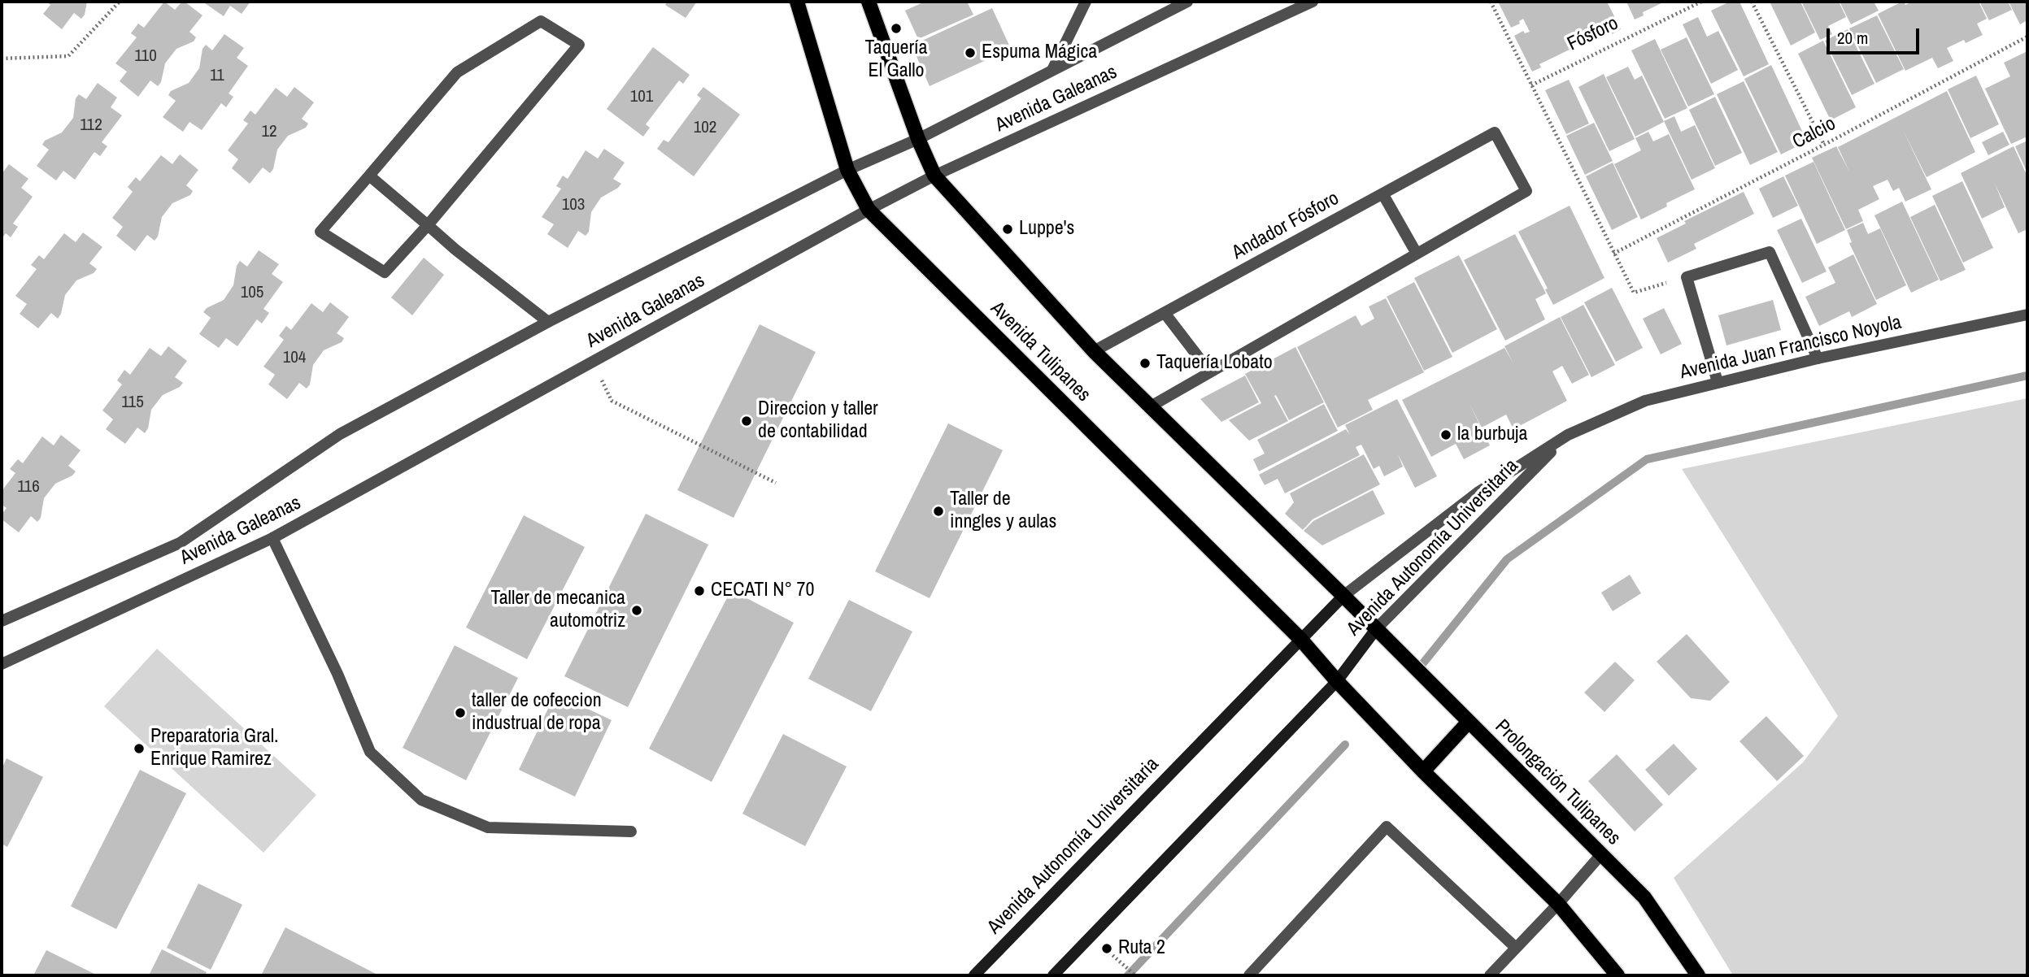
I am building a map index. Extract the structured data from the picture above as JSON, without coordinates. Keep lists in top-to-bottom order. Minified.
{"streets":{"main road":["Avenida Tulipanes","Avenida Autonomía Universitaria","Prolongación Tulipanes"],"street":["Avenida Galeanas","Andador Fósforo","Avenida Juan Francisco Noyola"],"path":["Fósforo","Calcio"]},"crossings":[["Avenida Galeanas","Avenida Tulipanes"],["Andador Fósforo","Avenida Tulipanes"],["Avenida Juan Francisco Noyola","Avenida Autonomía Universitaria"],["Avenida Tulipanes","Avenida Autonomía Universitaria"],["Avenida Tulipanes","Prolongación Tulipanes"],["Avenida Autonomía Universitaria","Prolongación Tulipanes"]],"places":["Taquería El Gallo","Espuma Mágica","Luppe's","Taquería Lobato","Direccion y taller de contabilidad","la burbuja","Taller de inngles y aulas","CECATI N° 70","Taller de mecanica automotriz","taller de cofeccion industrual de ropa","Preparatoria Gral. Enrique Ramirez","Ruta 2"],"house_numbers":["110","11","101","112","102","12","103","105","104","115","116"],"scale_bar":"20 m"}
